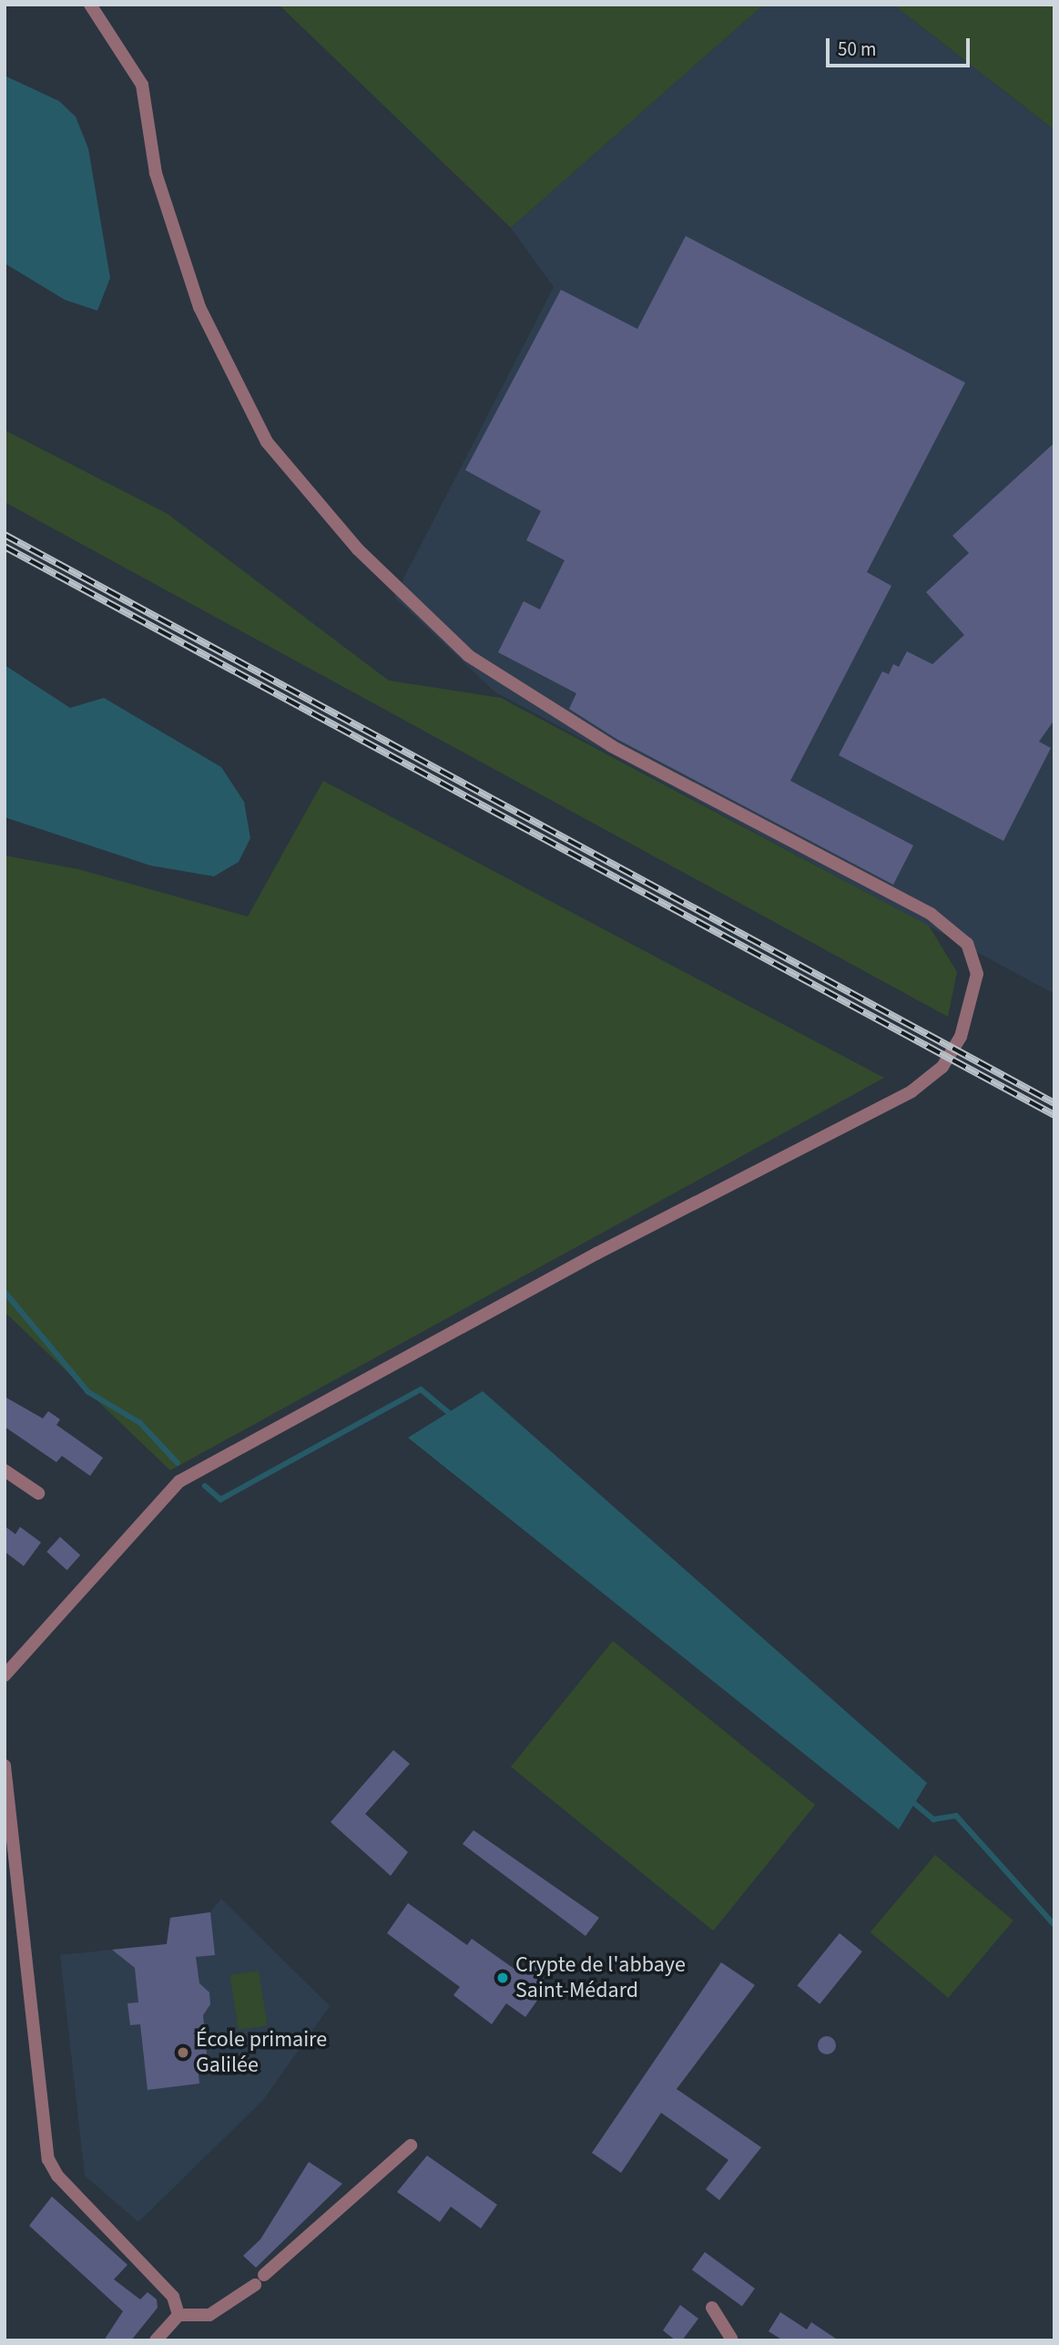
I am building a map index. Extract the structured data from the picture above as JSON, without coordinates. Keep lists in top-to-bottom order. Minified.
{"places":["Crypte de l'abbaye Saint-Médard","École primaire Galilée"],"scale_bar":"50 m"}
